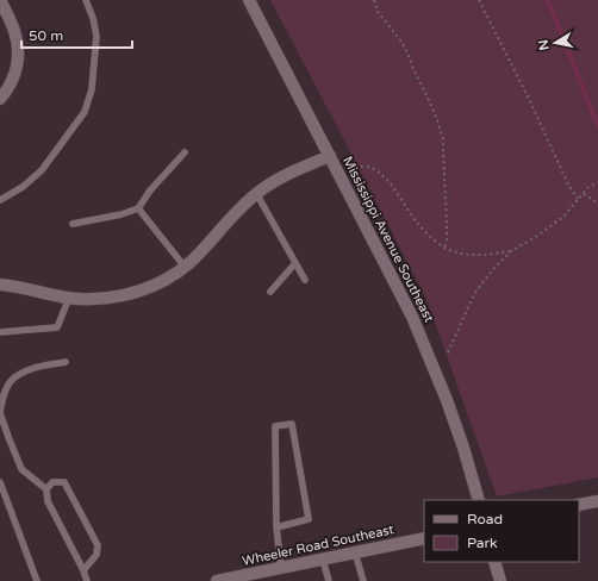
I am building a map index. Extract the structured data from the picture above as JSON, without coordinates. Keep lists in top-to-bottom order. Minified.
{"streets":{"main road":["Mississippi Avenue Southeast","Wheeler Road Southeast"]},"legend":["Road","Park"],"scale_bar":"50 m","north":"left"}
